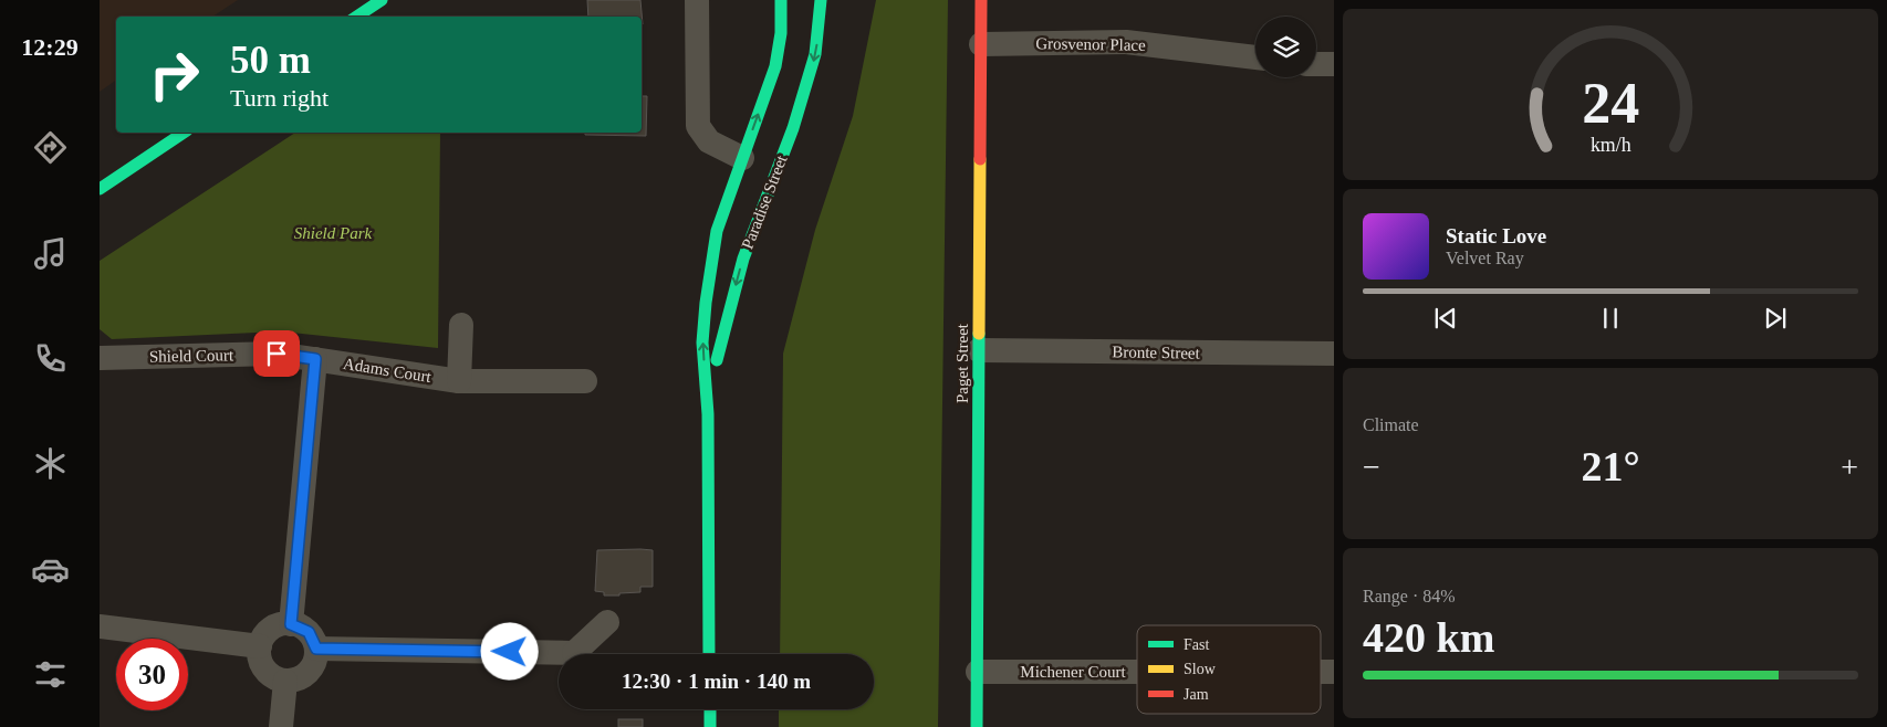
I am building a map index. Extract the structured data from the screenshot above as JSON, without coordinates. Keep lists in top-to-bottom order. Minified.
{"streets":{"street":["Grosvenor Place","Paradise Street","Bronte Street","Shield Court","Paget Street","Adams Court","Michener Court"]},"crossings":[["Grosvenor Place","Paget Street"],["Bronte Street","Paget Street"],["Shield Court","Adams Court"],["Paget Street","Michener Court"]],"parks":["Shield Park"],"legend":["Fast","Slow","Jam"],"page":{"tabs":"12:29","turn":["50 m","Turn right"],"song":["Static Love","Velvet Ray"],"tile":["Climate",["Range · 84%","420 km"]],"heat":["−","21°","+"],"limit":"30","trip":"12:30 · 1 min · 140 m","gauge":["24","km/h"]}}
